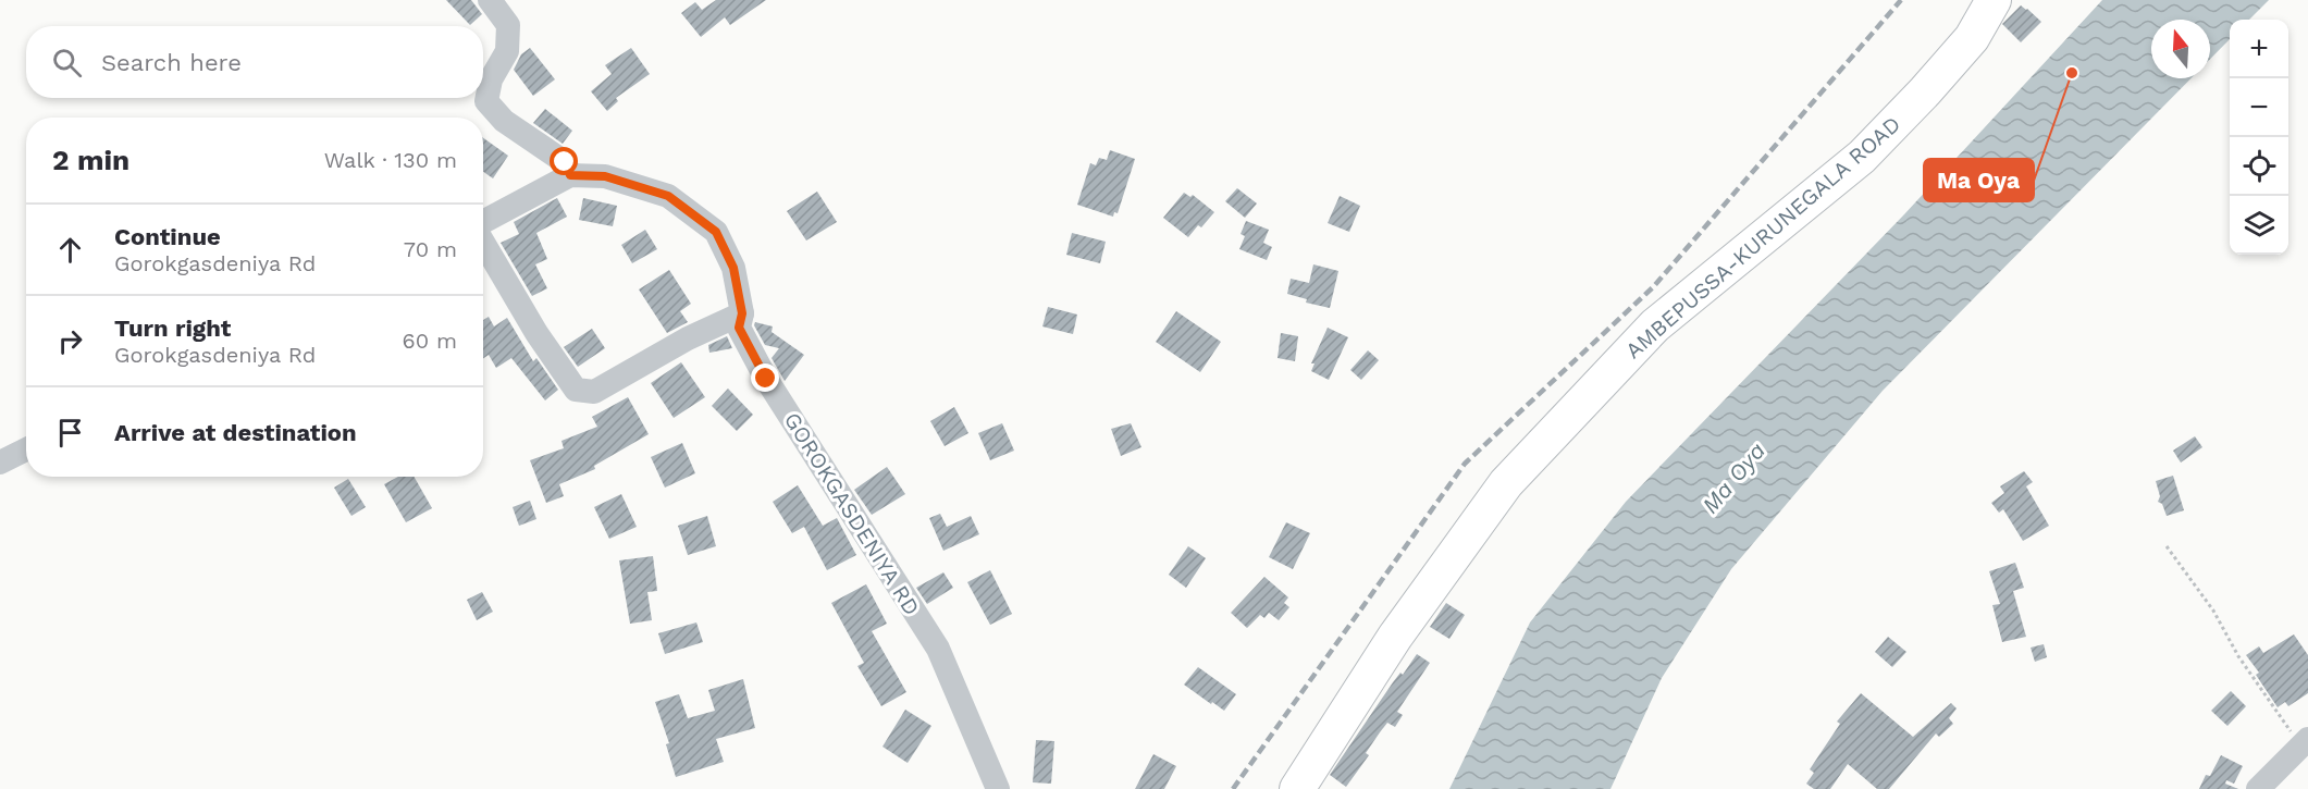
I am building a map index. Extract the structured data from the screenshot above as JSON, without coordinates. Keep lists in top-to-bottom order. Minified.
{"streets":{"highway":["AMBEPUSSA-KURUNEGALA ROAD"],"street":["GOROKGASDENIYA RD"]},"water":["Ma Oya"],"places":["Ma Oya"],"north":"top","page":{"map_buttons":["+","−"],"search":"Search here","heading":["2 min","Walk · 130 m"],"list":[["Continue","Gorokgasdeniya Rd","70 m"],["Turn right","Gorokgasdeniya Rd","60 m"],"Arrive at destination"]}}
